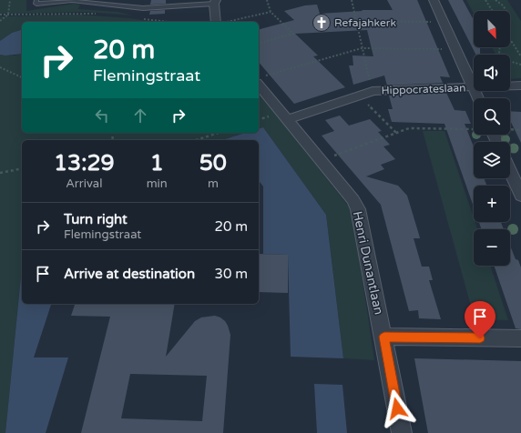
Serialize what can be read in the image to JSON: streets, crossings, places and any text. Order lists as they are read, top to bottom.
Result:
{
  "streets": {
    "street": ["Hippocrateslaan", "Henri Dunantlaan"]
  },
  "crossings": [
    ["Hippocrateslaan", "Henri Dunantlaan"]
  ],
  "places": {
    "church": ["Refajahkerk"]
  },
  "north": "bottom right",
  "page": {
    "map_buttons": ["+", "−"],
    "turn": ["20 m", "Flemingstraat"],
    "eta": [
      "13:29",
      "Arrival",
      "1",
      "min",
      "50",
      "m"
    ],
    "list": [
      {
        "name": "Turn right",
        "note": "Flemingstraat",
        "value": "20 m"
      },
      {
        "name": "Arrive at destination",
        "value": "30 m"
      }
    ]
  }
}
